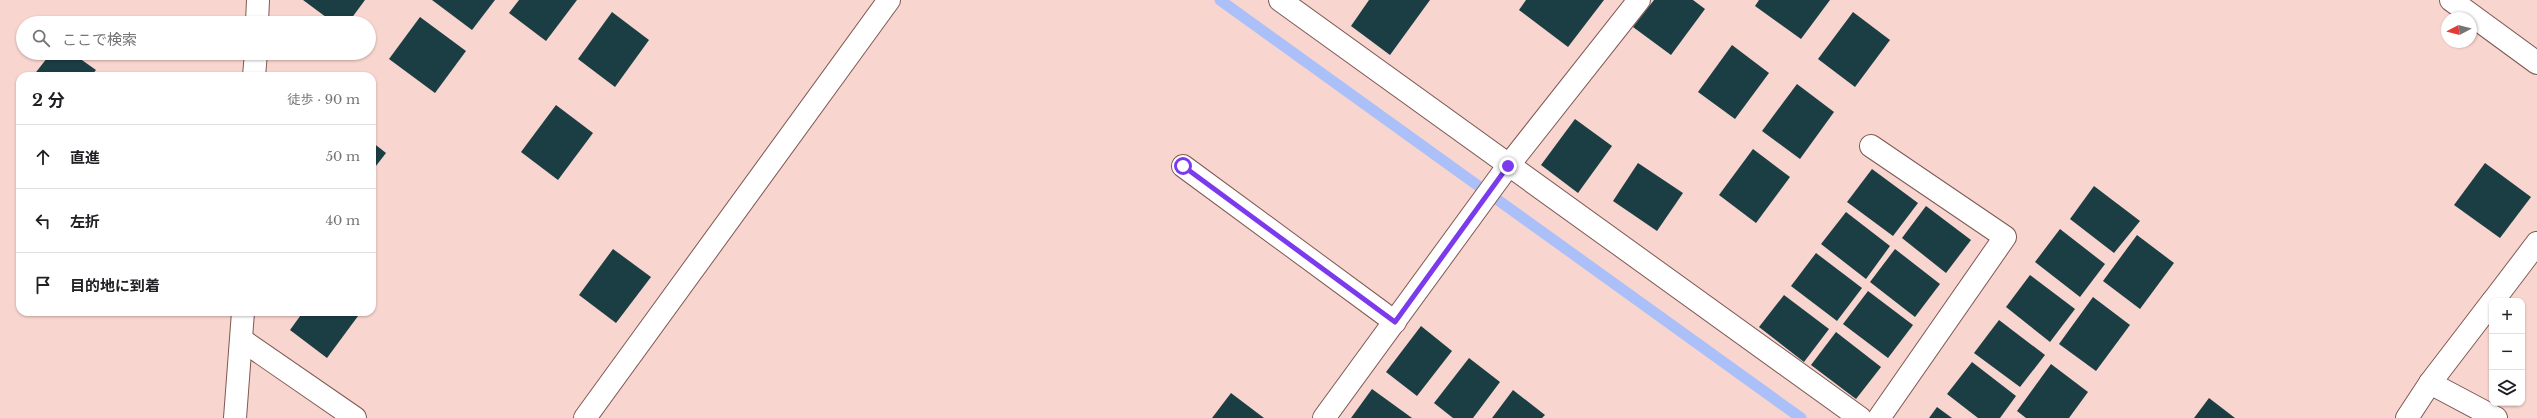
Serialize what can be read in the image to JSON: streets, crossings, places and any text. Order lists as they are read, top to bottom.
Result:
{
  "north": "left",
  "page": {
    "search": "ここで検索",
    "heading": ["2 分", "徒歩 · 90 m"],
    "list": [
      ["直進", "50 m"],
      ["左折", "40 m"],
      "目的地に到着"
    ],
    "map_buttons": ["+", "−"]
  }
}
